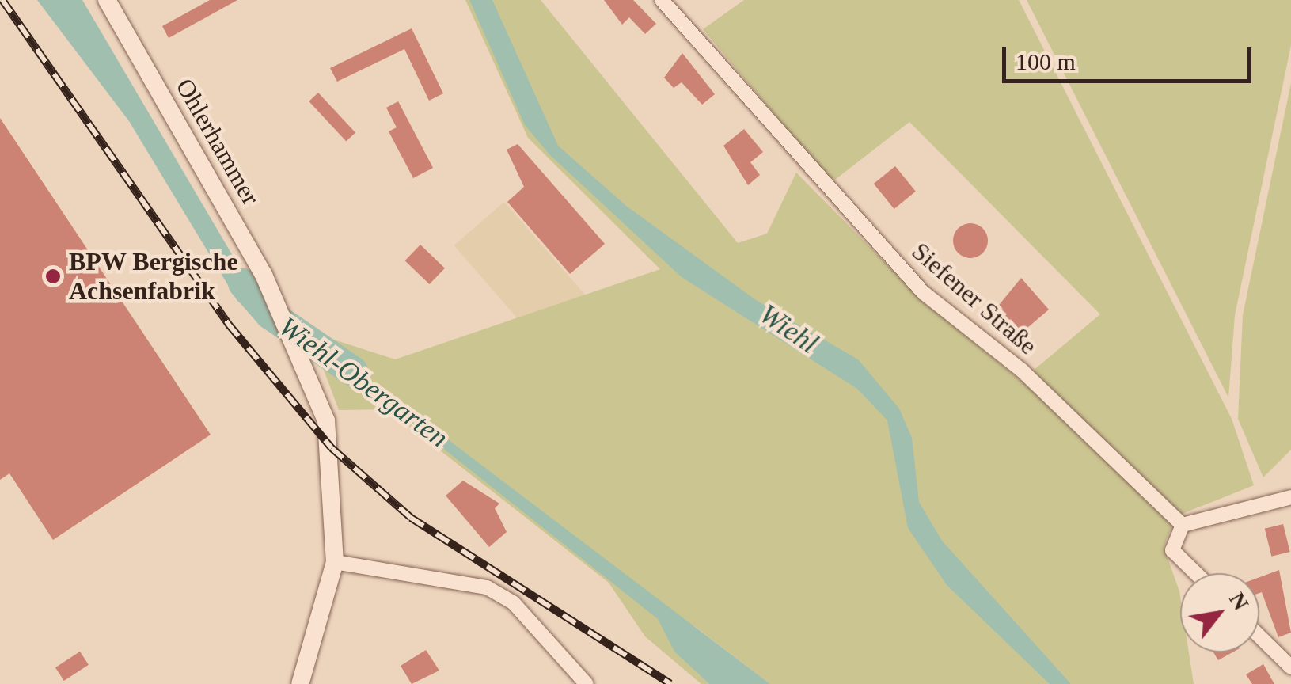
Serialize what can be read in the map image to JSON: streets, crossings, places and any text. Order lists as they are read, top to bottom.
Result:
{
  "streets": {
    "street": ["Ohlerhammer", "Siefener Straße"]
  },
  "water": ["Wiehl", "Wiehl-Obergarten"],
  "places": ["BPW Bergische Achsenfabrik"],
  "scale_bar": "100 m",
  "north": "top right"
}
